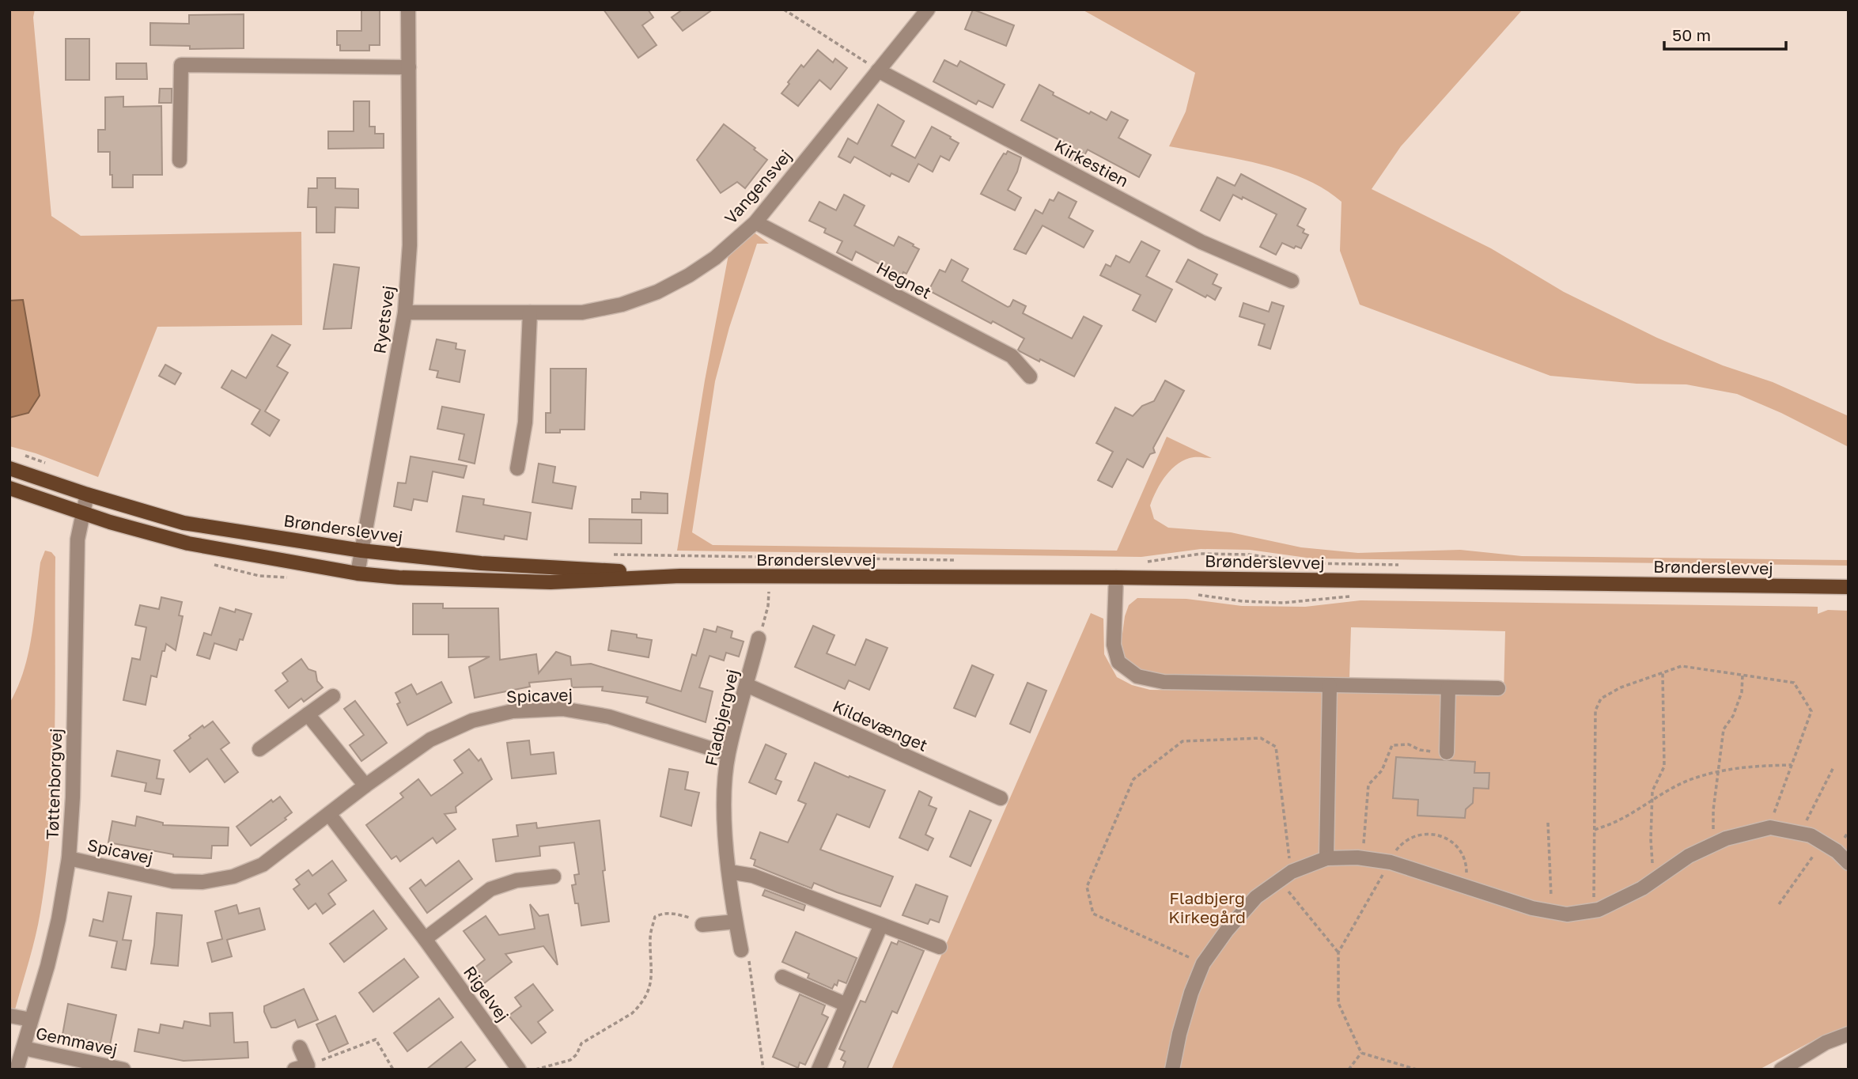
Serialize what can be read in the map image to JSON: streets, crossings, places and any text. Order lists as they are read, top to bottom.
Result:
{
  "streets": {
    "main road": ["Brønderslevvej"],
    "street": [
      "Kirkestien",
      "Vangensvej",
      "Hegnet",
      "Ryetsvej",
      "Spicavej",
      "Fladbjergvej",
      "Kildevænget",
      "Tøttenborgvej",
      "Rigelvej",
      "Gemmavej"
    ]
  },
  "crossings": [
    ["Kirkestien", "Vangensvej"],
    ["Vangensvej", "Hegnet"],
    ["Vangensvej", "Ryetsvej"],
    ["Ryetsvej", "Brønderslevvej"],
    ["Brønderslevvej", "Tøttenborgvej"],
    ["Spicavej", "Fladbjergvej"],
    ["Spicavej", "Tøttenborgvej"],
    ["Spicavej", "Rigelvej"],
    ["Fladbjergvej", "Kildevænget"],
    ["Tøttenborgvej", "Gemmavej"]
  ],
  "parks": ["Fladbjerg Kirkegård"],
  "scale_bar": "50 m"
}
